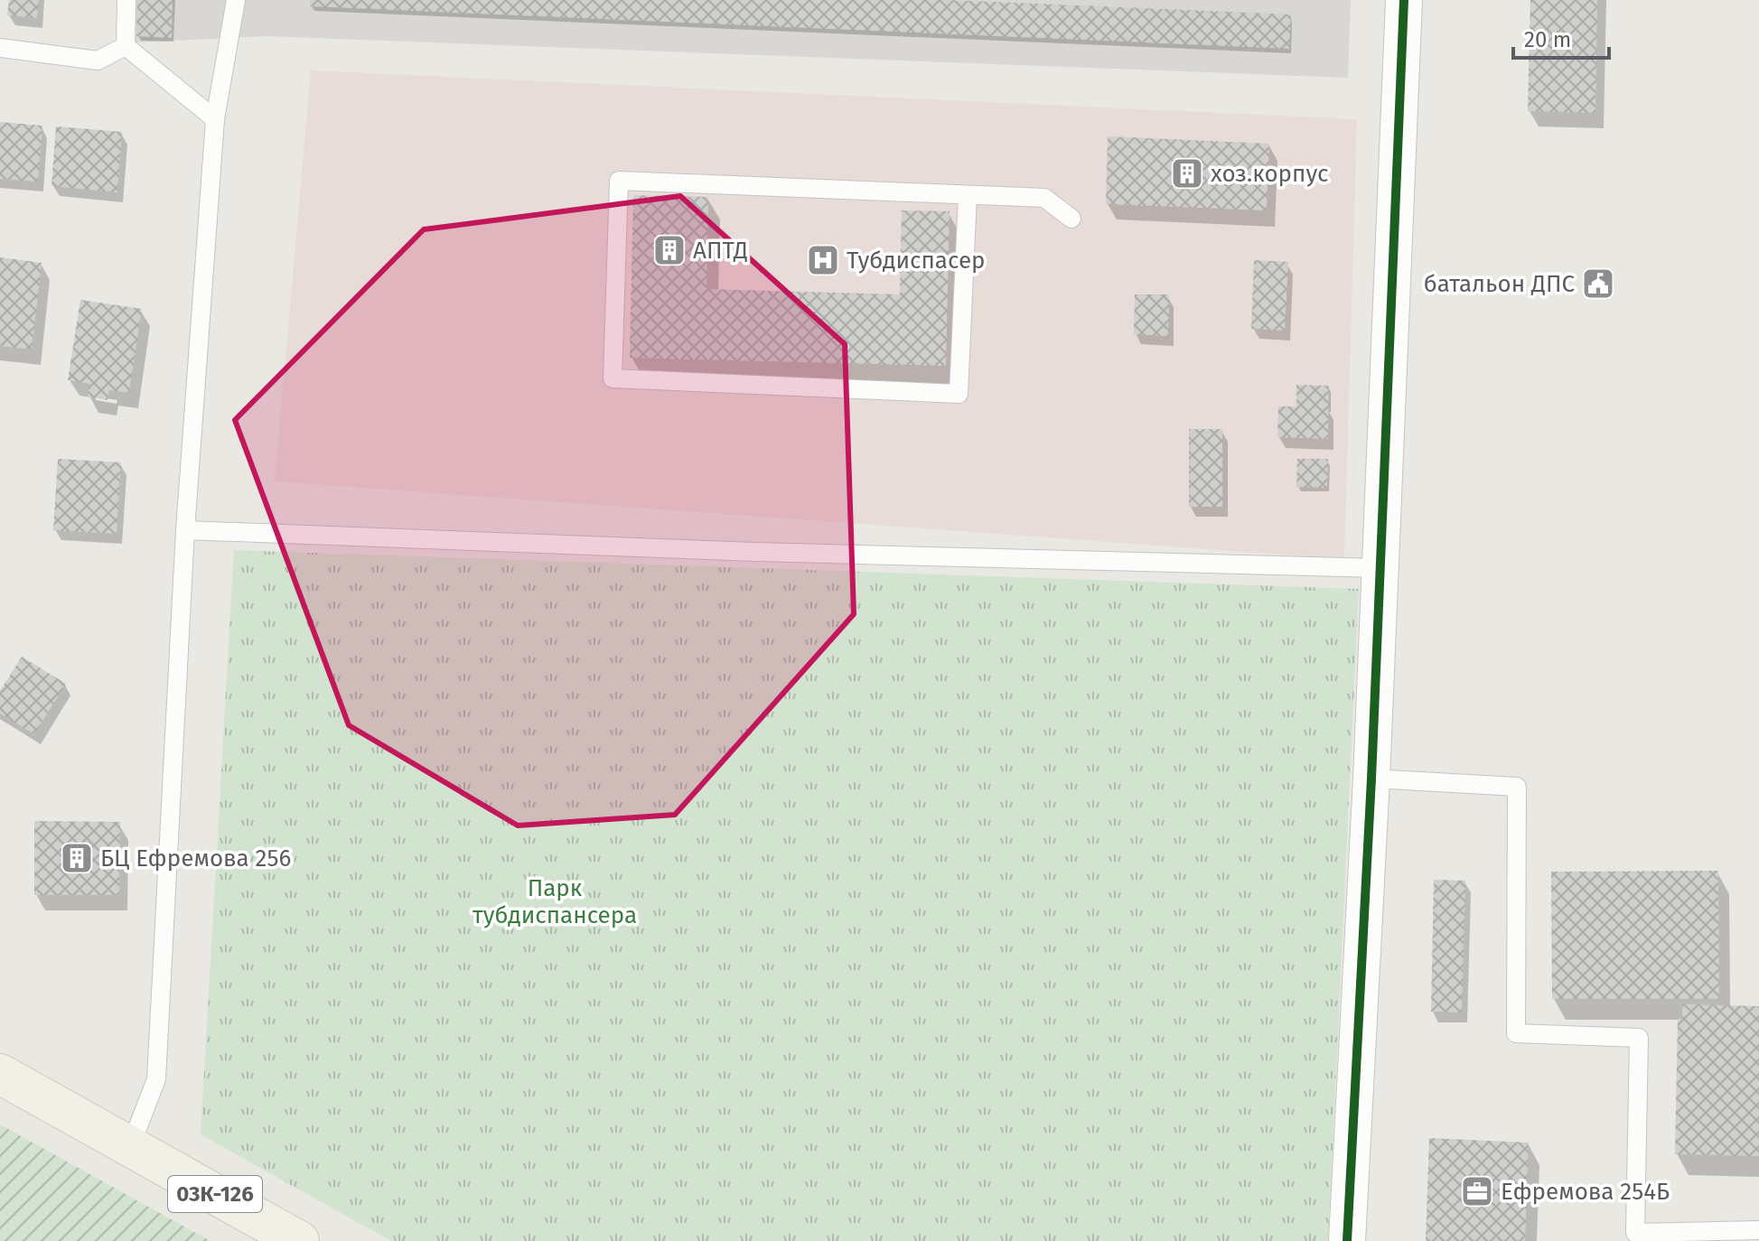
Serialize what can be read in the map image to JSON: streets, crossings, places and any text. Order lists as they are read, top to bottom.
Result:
{
  "streets": {
    "main road": ["03К-126"]
  },
  "parks": ["Парк тубдиспансера"],
  "places": {
    "building": ["хоз.корпус", "АПТД", "БЦ Ефремова 256"],
    "hospital": ["Тубдиспасер"],
    "public building": ["батальон ДПС"],
    "office": ["Ефремова 254Б"]
  },
  "scale_bar": "20 m"
}
